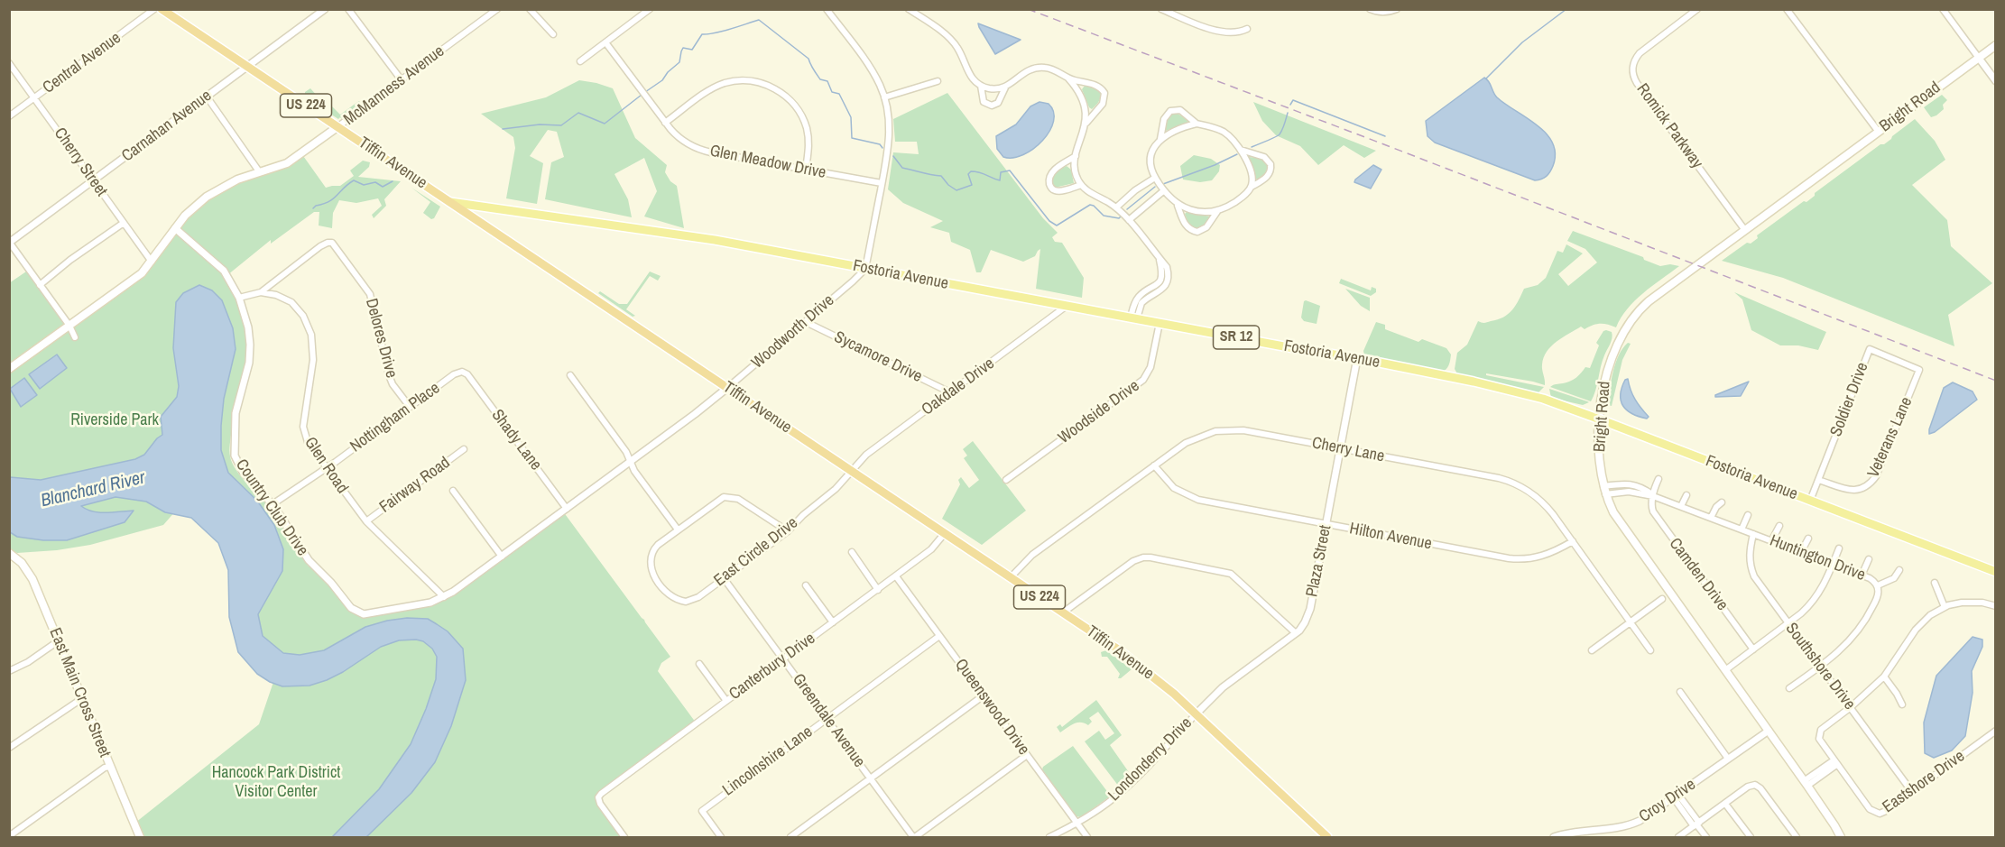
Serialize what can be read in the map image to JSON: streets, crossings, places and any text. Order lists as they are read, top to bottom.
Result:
{
  "streets": {
    "highway": ["US 224", "Tiffin Avenue"],
    "main road": [
      "McManness Avenue",
      "Bright Road",
      "Fostoria Avenue",
      "SR 12",
      "East Main Cross Street"
    ],
    "street": [
      "Central Avenue",
      "Carnahan Avenue",
      "Romick Parkway",
      "Cherry Street",
      "Glen Meadow Drive",
      "Woodworth Drive",
      "Delores Drive",
      "Sycamore Drive",
      "Oakdale Drive",
      "Soldier Drive",
      "Woodside Drive",
      "Nottingham Place",
      "Veterans Lane",
      "Shady Lane",
      "Cherry Lane",
      "Glen Road",
      "Fairway Road",
      "Country Club Drive",
      "Hilton Avenue",
      "East Circle Drive",
      "Huntington Drive",
      "Plaza Street",
      "Camden Drive",
      "Canterbury Drive",
      "Southshore Drive",
      "Queenswood Drive",
      "Greendale Avenue",
      "Londonderry Drive",
      "Lincolnshire Lane",
      "Eastshore Drive",
      "Croy Drive"
    ]
  },
  "crossings": [
    ["Central Avenue", "Cherry Street"],
    ["McManness Avenue", "Cherry Street"],
    ["McManness Avenue", "Tiffin Avenue"],
    ["McManness Avenue", "Country Club Drive"],
    ["Bright Road", "Romick Parkway"],
    ["Bright Road", "Fostoria Avenue"],
    ["Bright Road", "Huntington Drive"],
    ["Bright Road", "Croy Drive"],
    ["Carnahan Avenue", "Cherry Street"],
    ["Carnahan Avenue", "Tiffin Avenue"],
    ["Tiffin Avenue", "Fostoria Avenue"],
    ["Tiffin Avenue", "Woodworth Drive"],
    ["Tiffin Avenue", "Oakdale Drive"],
    ["Tiffin Avenue", "Cherry Lane"],
    ["Tiffin Avenue", "East Circle Drive"],
    ["Tiffin Avenue", "Plaza Street"],
    ["Tiffin Avenue", "Canterbury Drive"],
    ["Tiffin Avenue", "Londonderry Drive"],
    ["Fostoria Avenue", "Woodworth Drive"],
    ["Fostoria Avenue", "Oakdale Drive"],
    ["Fostoria Avenue", "Soldier Drive"],
    ["Fostoria Avenue", "Woodside Drive"],
    ["Fostoria Avenue", "Plaza Street"],
    ["Woodworth Drive", "Sycamore Drive"],
    ["Woodworth Drive", "Shady Lane"],
    ["Woodworth Drive", "Glen Road"],
    ["Woodworth Drive", "Country Club Drive"],
    ["Delores Drive", "Nottingham Place"],
    ["Delores Drive", "Glen Road"],
    ["Sycamore Drive", "Oakdale Drive"],
    ["Oakdale Drive", "East Circle Drive"],
    ["Soldier Drive", "Veterans Lane"],
    ["Nottingham Place", "Shady Lane"],
    ["Nottingham Place", "Glen Road"],
    ["Nottingham Place", "Country Club Drive"],
    ["Cherry Lane", "Hilton Avenue"],
    ["Cherry Lane", "Plaza Street"],
    ["Glen Road", "Fairway Road"],
    ["Hilton Avenue", "Plaza Street"],
    ["East Circle Drive", "Greendale Avenue"],
    ["Huntington Drive", "Camden Drive"],
    ["Huntington Drive", "Southshore Drive"],
    ["Plaza Street", "Londonderry Drive"],
    ["Canterbury Drive", "Queenswood Drive"],
    ["Canterbury Drive", "Greendale Avenue"],
    ["Southshore Drive", "Eastshore Drive"],
    ["Queenswood Drive", "Londonderry Drive"],
    ["Queenswood Drive", "Lincolnshire Lane"],
    ["Greendale Avenue", "Lincolnshire Lane"]
  ],
  "water": ["Blanchard River"],
  "parks": ["Riverside Park", "Hancock Park District Visitor Center"]
}
